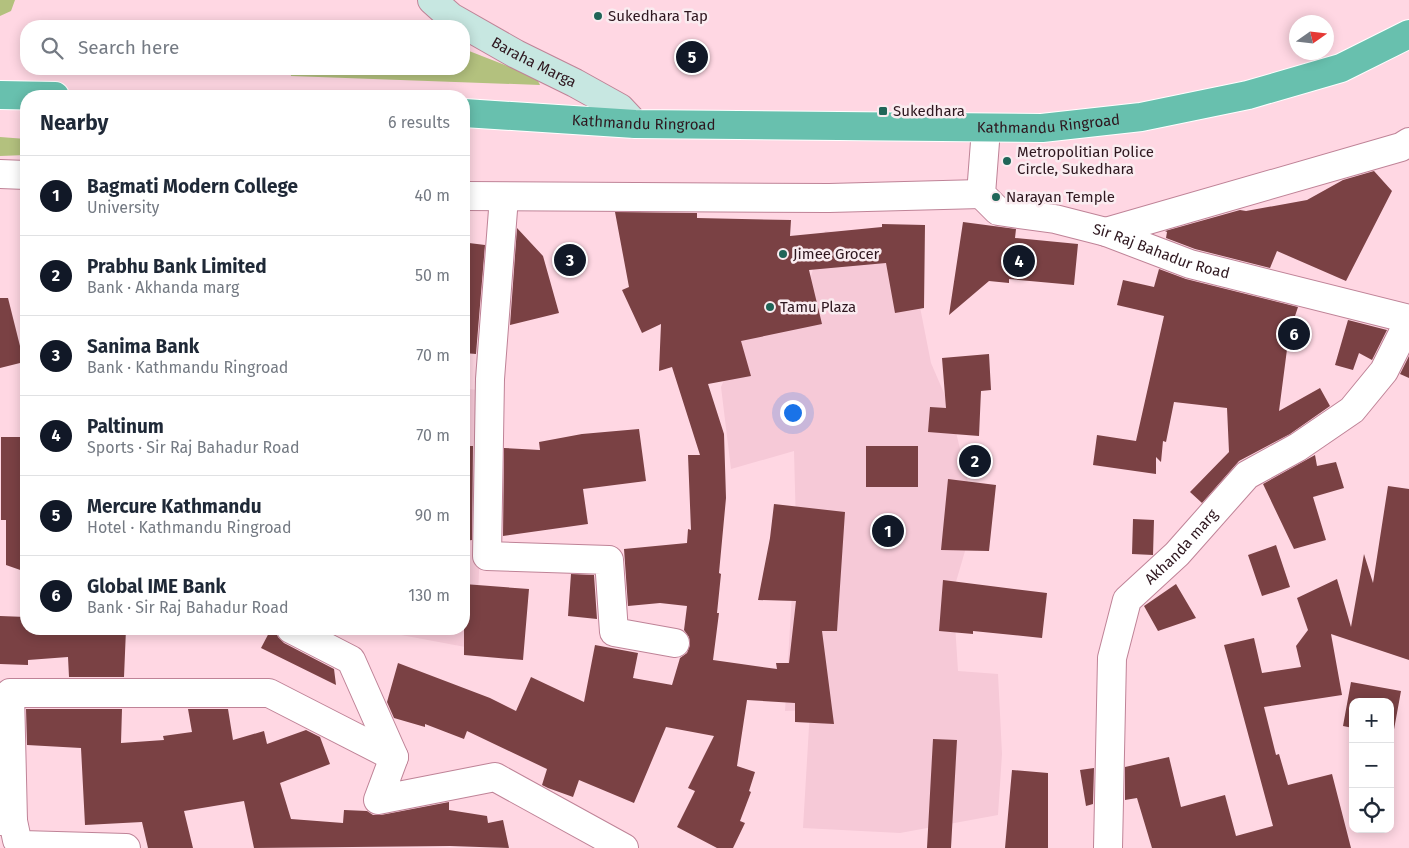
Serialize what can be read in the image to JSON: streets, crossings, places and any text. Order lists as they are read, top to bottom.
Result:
{
  "streets": {
    "highway": ["Kathmandu Ringroad"],
    "main road": ["Baraha Marga"],
    "street": ["Sir Raj Bahadur Road", "Akhanda marg"]
  },
  "crossings": [
    ["Baraha Marga", "Kathmandu Ringroad"],
    ["Sir Raj Bahadur Road", "Akhanda marg"]
  ],
  "places": {
    "other": [
      "Sukedhara Tap",
      "Metropolitian Police Circle, Sukedhara",
      "Narayan Temple",
      "Jimee Grocer",
      "Tamu Plaza"
    ],
    "transit": ["Sukedhara"]
  },
  "north": "right",
  "page": {
    "search": "Search here",
    "pins": [
      "5",
      "3",
      "4",
      "6",
      "2",
      "1"
    ],
    "heading": ["Nearby", "6 results"],
    "list": [
      {
        "mark": "1",
        "name": "Bagmati Modern College",
        "note": "University",
        "value": "40 m"
      },
      {
        "mark": "2",
        "name": "Prabhu Bank Limited",
        "note": "Bank · Akhanda marg",
        "value": "50 m"
      },
      {
        "mark": "3",
        "name": "Sanima Bank",
        "note": "Bank · Kathmandu Ringroad",
        "value": "70 m"
      },
      {
        "mark": "4",
        "name": "Paltinum",
        "note": "Sports · Sir Raj Bahadur Road",
        "value": "70 m"
      },
      {
        "mark": "5",
        "name": "Mercure Kathmandu",
        "note": "Hotel · Kathmandu Ringroad",
        "value": "90 m"
      },
      {
        "mark": "6",
        "name": "Global IME Bank",
        "note": "Bank · Sir Raj Bahadur Road",
        "value": "130 m"
      }
    ],
    "map_buttons": ["+", "−"]
  }
}
